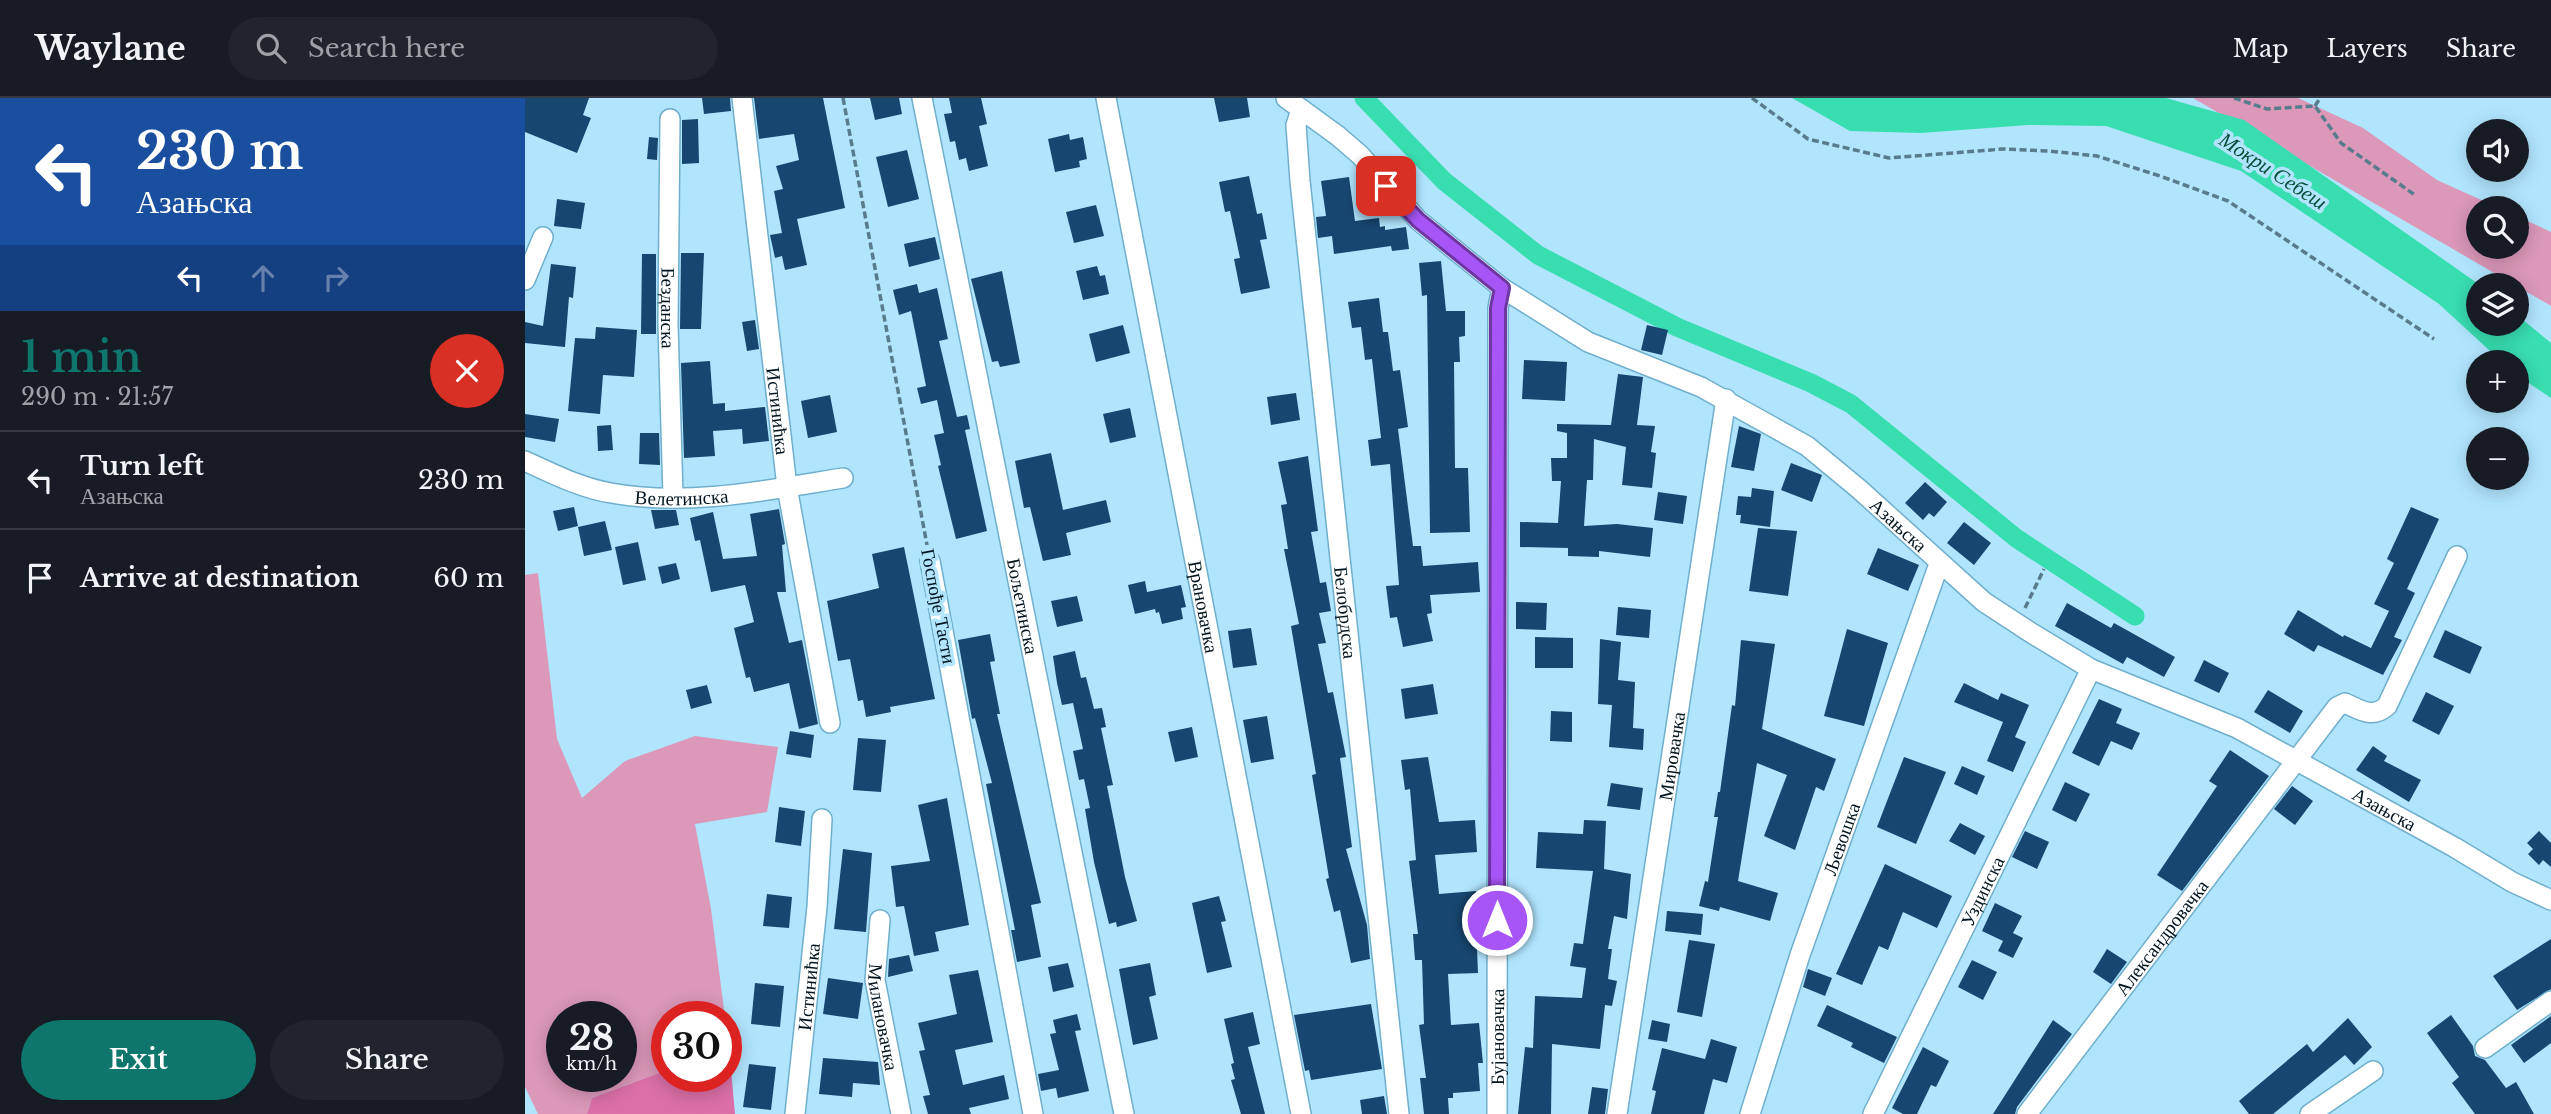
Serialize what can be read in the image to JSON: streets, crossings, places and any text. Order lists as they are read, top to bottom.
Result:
{
  "streets": {
    "street": [
      "Безданска",
      "Истинићка",
      "Велетинска",
      "Азањска",
      "Госпође Тасти",
      "Бољетинска",
      "Врановачка",
      "Белобрдска",
      "Мировачка",
      "Љевошка",
      "Уздинска",
      "Александровачка",
      "Милановачка",
      "Бујановачка"
    ]
  },
  "crossings": [
    ["Безданска", "Велетинска"],
    ["Истинићка", "Велетинска"],
    ["Азањска", "Белобрдска"],
    ["Азањска", "Мировачка"],
    ["Азањска", "Љевошка"],
    ["Азањска", "Уздинска"],
    ["Азањска", "Александровачка"],
    ["Азањска", "Бујановачка"]
  ],
  "water": ["Мокри Себеш"],
  "page": {
    "header": "Waylane",
    "search": "Search here",
    "nav": ["Map", "Layers", "Share"],
    "turn": ["230 m", "Азањска"],
    "map_buttons": ["+", "−"],
    "heading": ["1 min", "290 m · 21:57"],
    "list": [
      {
        "name": "Turn left",
        "note": "Азањска",
        "value": "230 m"
      },
      {
        "name": "Arrive at destination",
        "value": "60 m"
      }
    ],
    "speed": "28 km/h",
    "limit": "30",
    "buttons": ["Exit", "Share"]
  }
}
